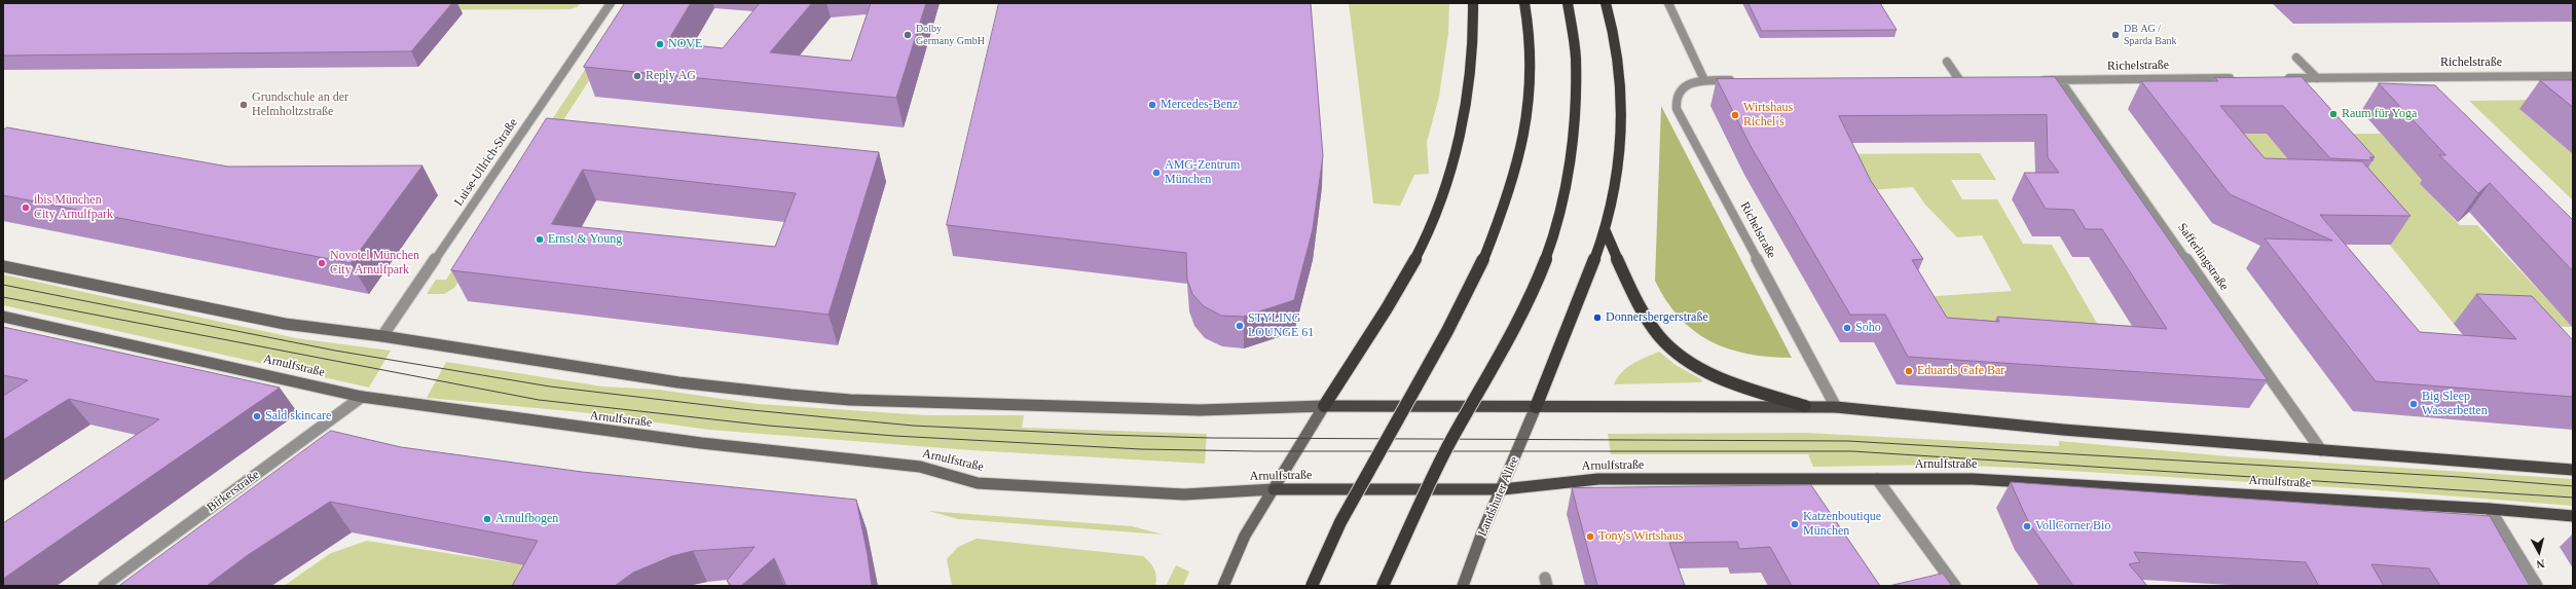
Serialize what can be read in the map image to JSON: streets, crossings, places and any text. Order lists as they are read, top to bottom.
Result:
{
  "streets": {
    "main road": ["Arnulfstraße", "Landshuter Allee"],
    "street": [
      "Richelstraße",
      "Luise-Ullrich-Straße",
      "Safferlingstraße",
      "Birkerstraße"
    ]
  },
  "crossings": [
    ["Richelstraße", "Safferlingstraße"],
    ["Arnulfstraße", "Birkerstraße"],
    ["Arnulfstraße", "Landshuter Allee"]
  ],
  "places": [
    "Dolby Germany GmbH",
    "DB AG / Sparda Bank",
    "NOVE",
    "Reply AG",
    "Grundschule an der Helmholtzstraße",
    "Mercedes-Benz",
    "Raum für Yoga",
    "Wirtshaus Richel´s",
    "AMG-Zentrum München",
    "ibis München City Arnulfpark",
    "Ernst & Young",
    "Novotel München City Arnulfpark",
    "Donnersbergerstraße",
    "STYLING LOUNGE 61",
    "Soho",
    "Eduards Cafe Bar",
    "Big Sleep Wasserbetten",
    "Sald skincare",
    "Arnulfbogen",
    "Katzenboutique München",
    "VollCorner Bio",
    "Tony's Wirtshaus"
  ],
  "north": "bottom"
}
